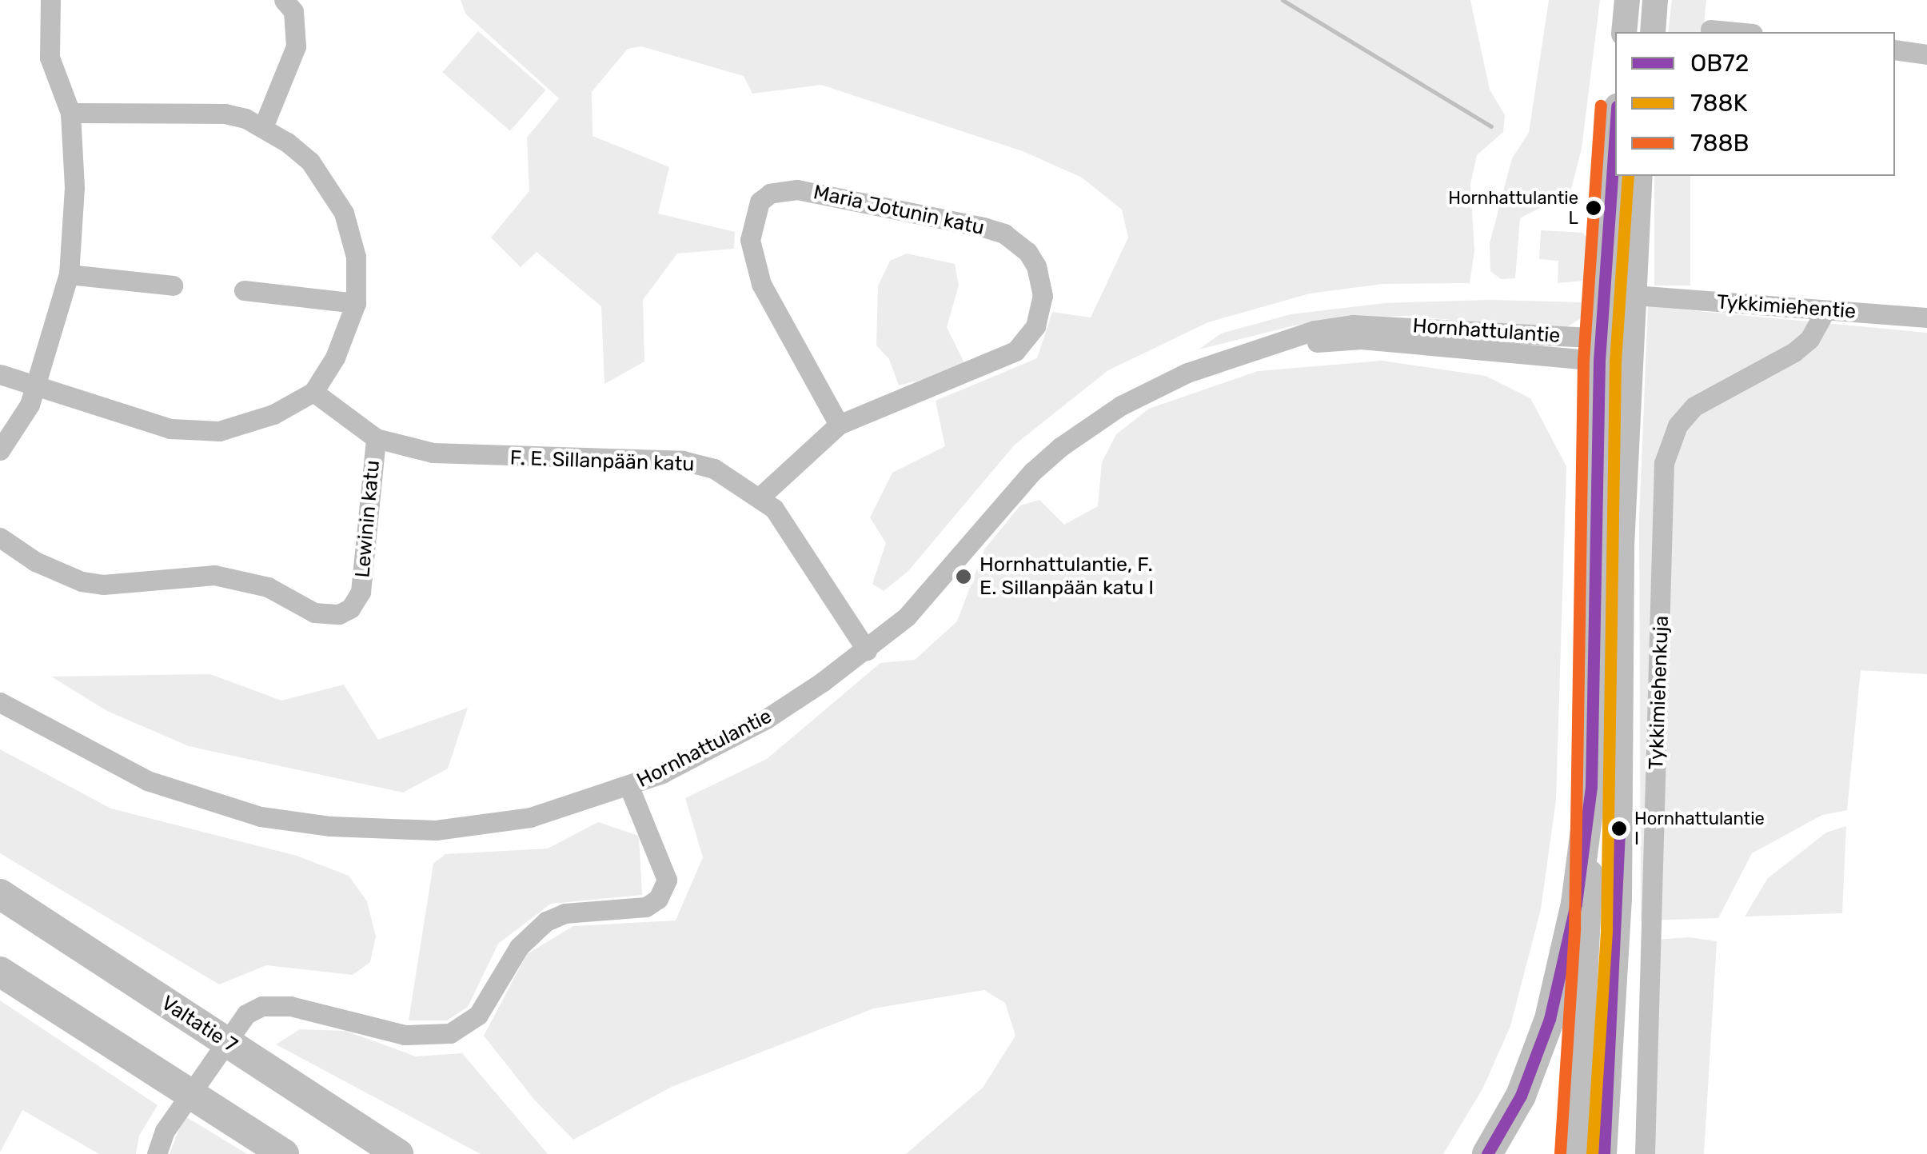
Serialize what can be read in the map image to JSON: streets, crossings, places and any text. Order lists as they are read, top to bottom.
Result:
{
  "streets": {
    "highway": ["Valtatie 7"],
    "street": [
      "Maria Jotunin katu",
      "Tykkimiehentie",
      "Hornhattulantie",
      "F. E. Sillanpään katu",
      "Lewinin katu",
      "Tykkimiehenkuja"
    ]
  },
  "crossings": [
    ["Maria Jotunin katu", "F. E. Sillanpään katu"],
    ["Tykkimiehentie", "Tykkimiehenkuja"],
    ["Hornhattulantie", "F. E. Sillanpään katu"],
    ["F. E. Sillanpään katu", "Lewinin katu"]
  ],
  "places": ["Hornhattulantie L", "Hornhattulantie, F. E. Sillanpään katu I", "Hornhattulantie I"],
  "lines": ["transit line 788B", "transit line OB72", "transit line 788K"],
  "legend": ["OB72", "788K", "788B"]
}
